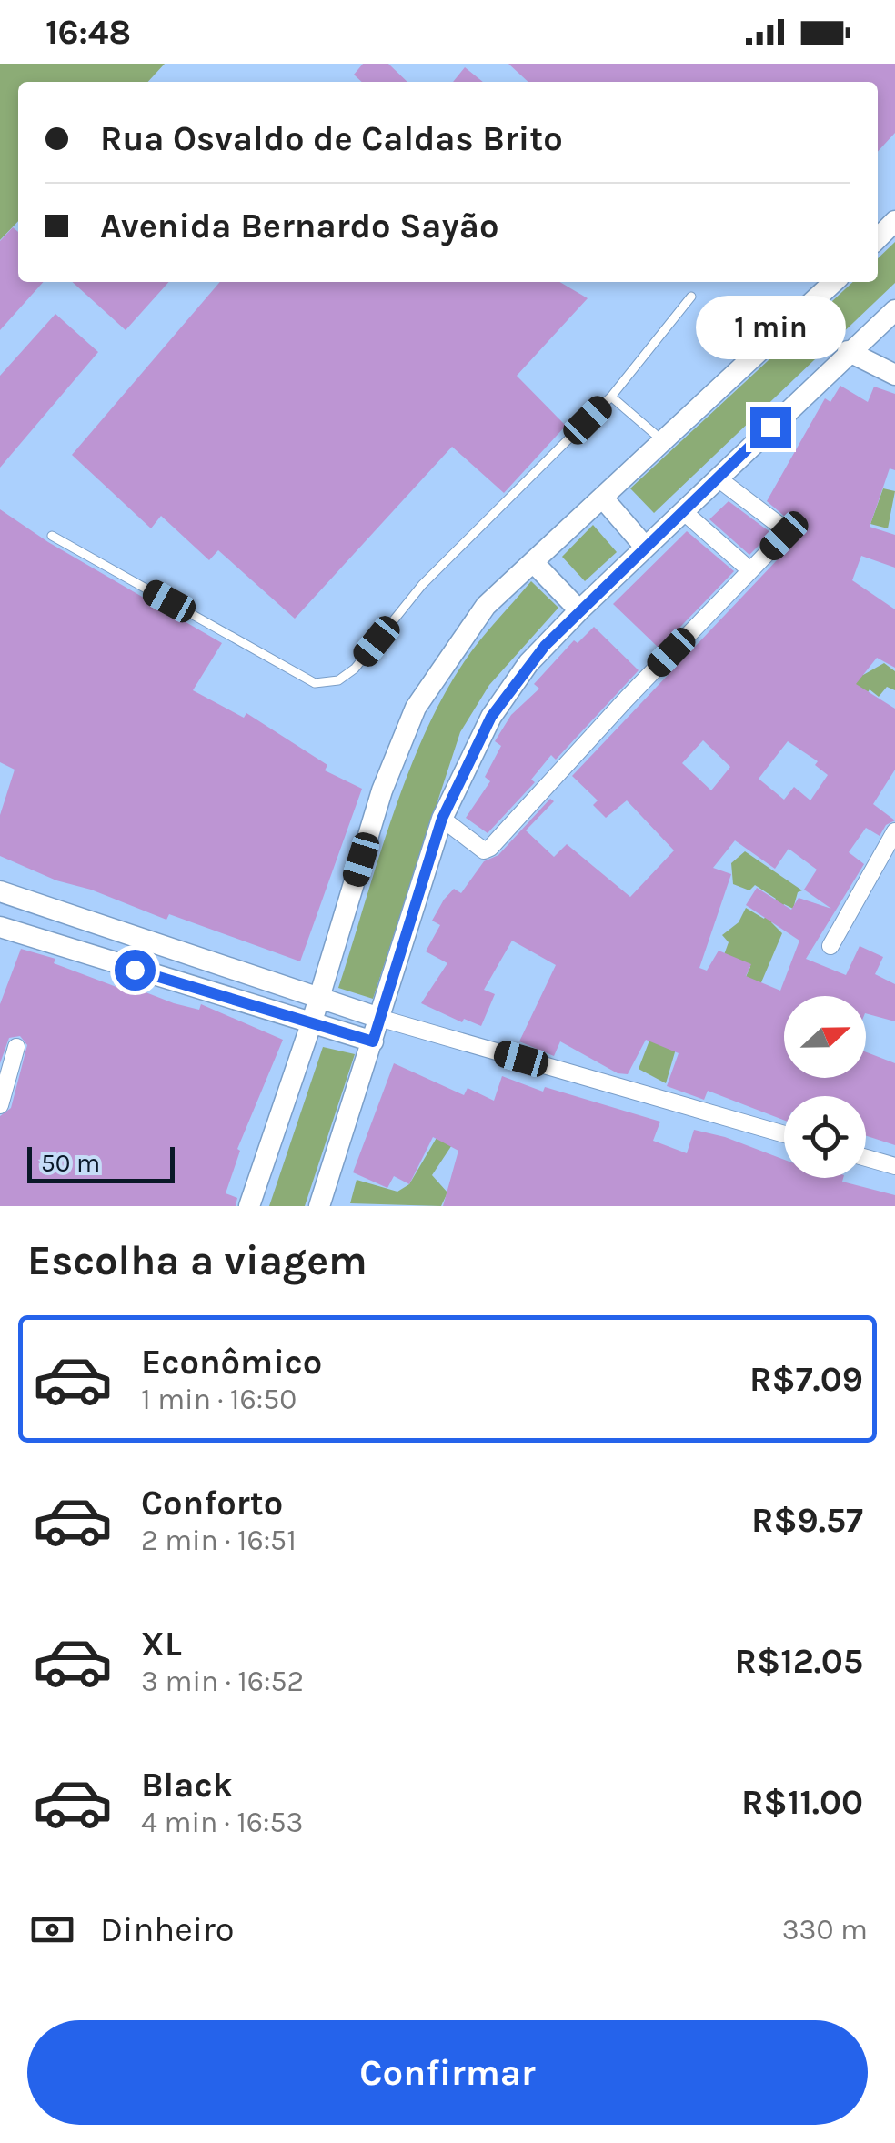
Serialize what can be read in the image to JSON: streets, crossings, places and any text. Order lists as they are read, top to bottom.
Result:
{
  "scale_bar": "50 m",
  "north": "right",
  "page": {
    "status": "16:48",
    "banner": ["Rua Osvaldo de Caldas Brito", "Avenida Bernardo Sayão"],
    "bubble": "1 min",
    "scale": "50 m",
    "heading": "Escolha a viagem",
    "list": [
      {
        "name": "Econômico",
        "note": "1 min · 16:50",
        "value": "R$7.09"
      },
      {
        "name": "Conforto",
        "note": "2 min · 16:51",
        "value": "R$9.57"
      },
      {
        "name": "XL",
        "note": "3 min · 16:52",
        "value": "R$12.05"
      },
      {
        "name": "Black",
        "note": "4 min · 16:53",
        "value": "R$11.00"
      }
    ],
    "pay": ["Dinheiro", "330 m"],
    "buttons": "Confirmar"
  }
}
